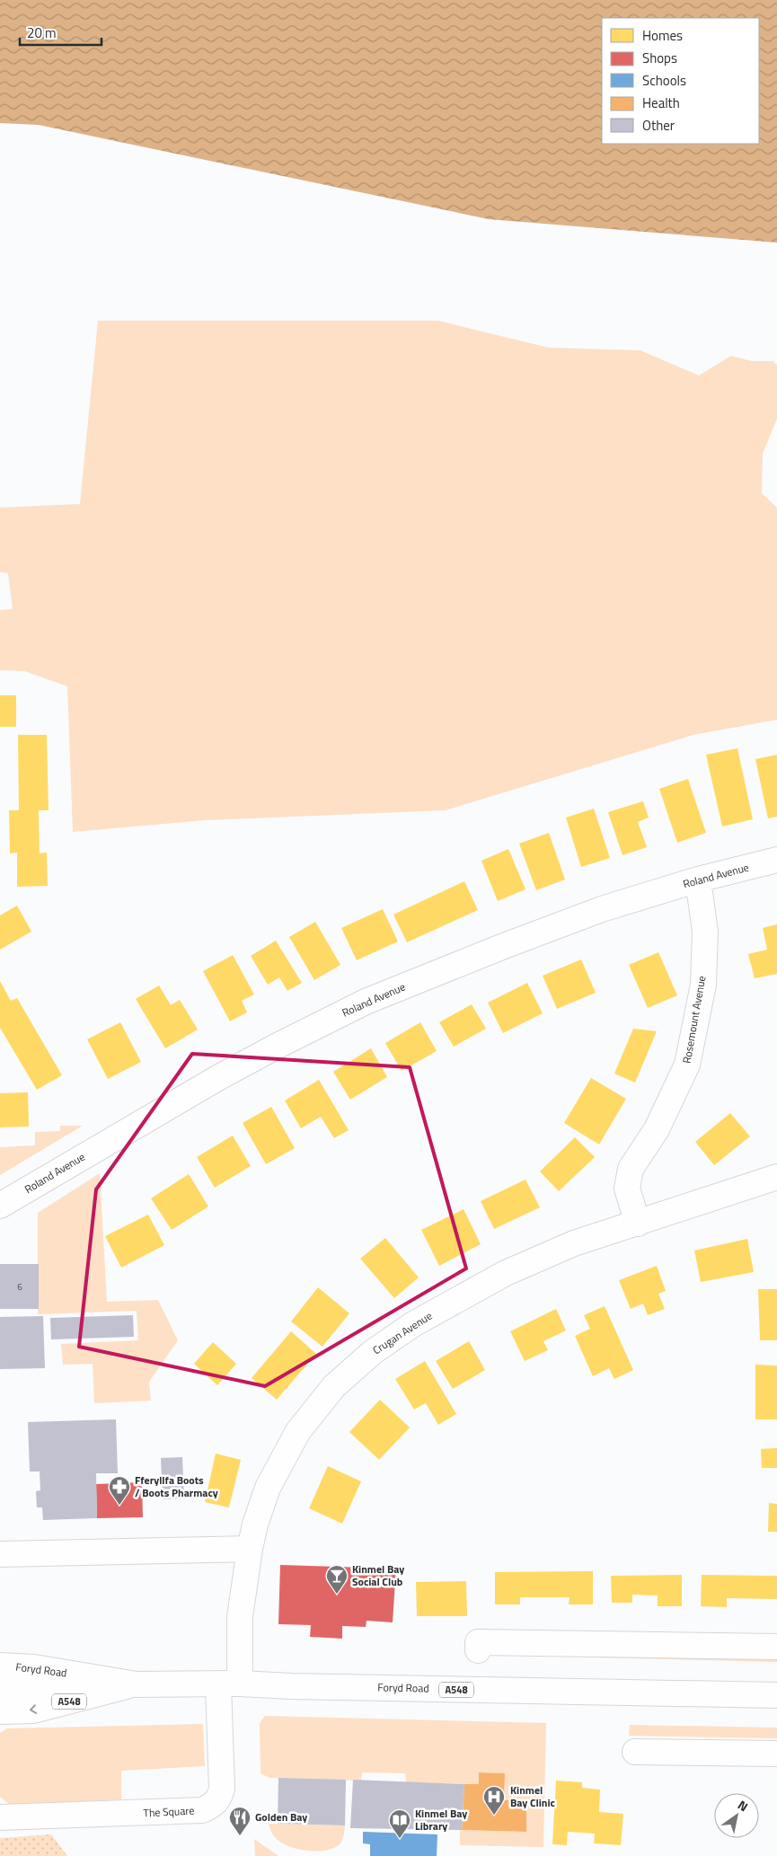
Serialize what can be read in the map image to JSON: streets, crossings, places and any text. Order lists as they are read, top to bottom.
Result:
{
  "streets": {
    "street": [
      "Roland Avenue",
      "Rosemount Avenue",
      "Crugan Avenue",
      "Foryd Road",
      "A548",
      "The Square"
    ]
  },
  "crossings": [
    ["Roland Avenue", "Rosemount Avenue"],
    ["Rosemount Avenue", "Crugan Avenue"],
    ["Crugan Avenue", "Foryd Road"],
    ["Crugan Avenue", "The Square"],
    ["Foryd Road", "The Square"]
  ],
  "places": {
    "pharmacy": ["Fferyllfa Boots / Boots Pharmacy"],
    "bar": ["Kinmel Bay Social Club"],
    "hospital": ["Kinmel Bay Clinic"],
    "restaurant": ["Golden Bay"],
    "library": ["Kinmel Bay Library"]
  },
  "house_numbers": ["6"],
  "legend": [
    "Homes",
    "Shops",
    "Schools",
    "Health",
    "Other"
  ],
  "scale_bar": "20 m",
  "north": "top right"
}
